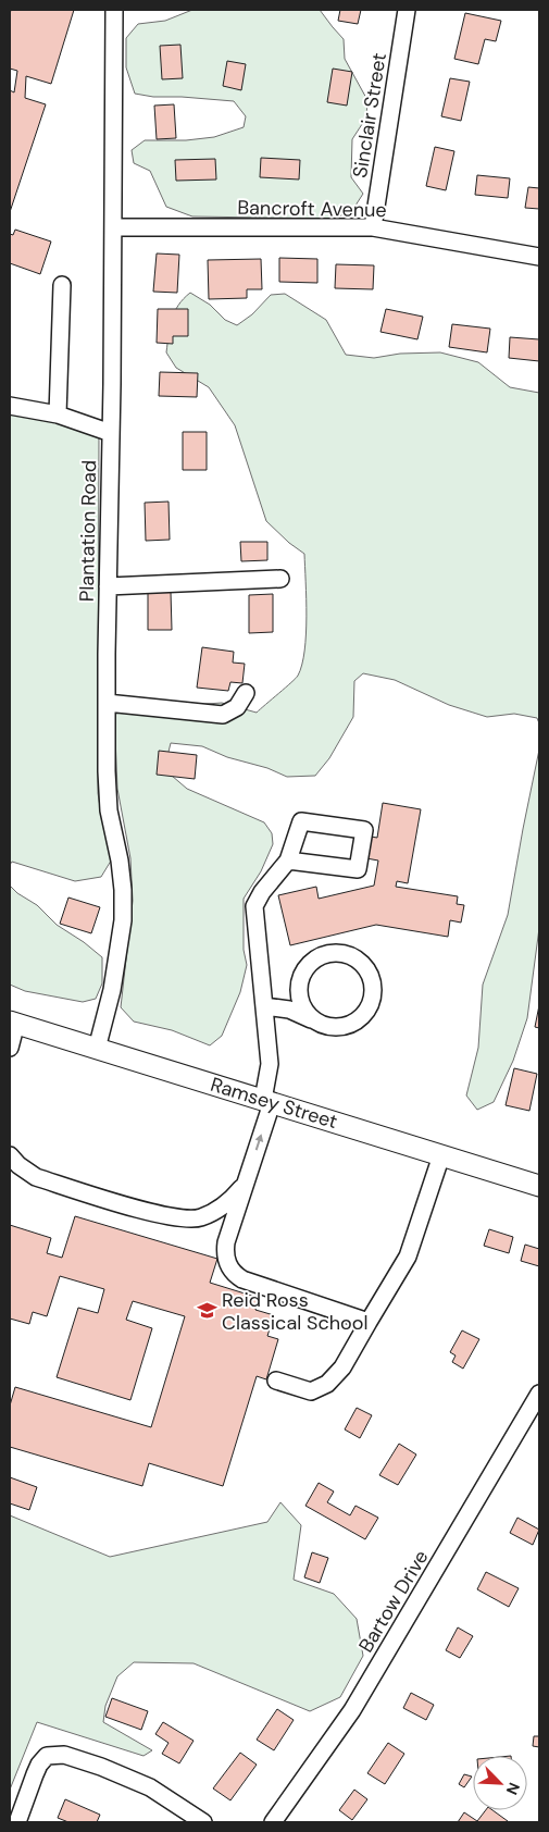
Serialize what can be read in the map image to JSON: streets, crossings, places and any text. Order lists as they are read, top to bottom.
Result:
{
  "streets": {
    "main road": ["Ramsey Street"],
    "street": [
      "Sinclair Street",
      "Bancroft Avenue",
      "Plantation Road",
      "Bartow Drive"
    ]
  },
  "crossings": [
    ["Sinclair Street", "Bancroft Avenue"],
    ["Bancroft Avenue", "Plantation Road"],
    ["Plantation Road", "Ramsey Street"]
  ],
  "places": {
    "school or university": ["Reid Ross Classical School"]
  },
  "north": "bottom right"
}
